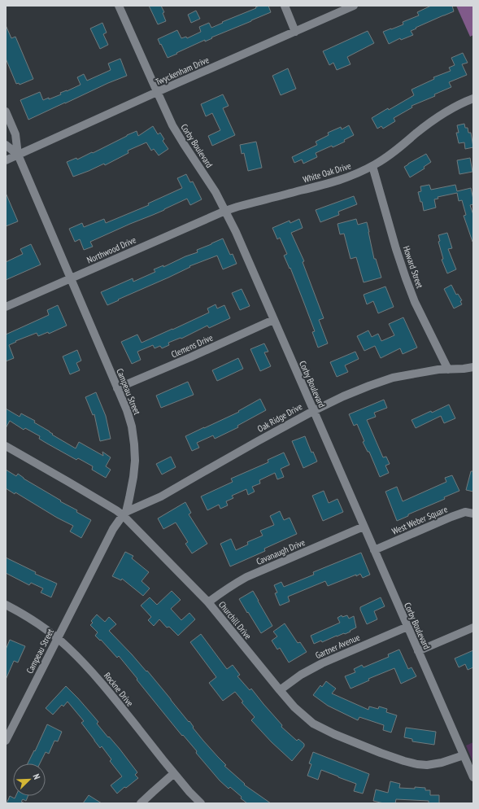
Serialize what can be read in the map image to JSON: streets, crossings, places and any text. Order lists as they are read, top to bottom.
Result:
{
  "streets": {
    "street": [
      "Twyckenham Drive",
      "Corby Boulevard",
      "White Oak Drive",
      "Northwood Drive",
      "Howard Street",
      "Clemens Drive",
      "Campeau Street",
      "Oak Ridge Drive",
      "West Weber Square",
      "Cavanaugh Drive",
      "Churchill Drive",
      "Gartner Avenue",
      "Rockne Drive"
    ]
  },
  "crossings": [
    ["Twyckenham Drive", "Corby Boulevard"],
    ["Twyckenham Drive", "Campeau Street"],
    ["Corby Boulevard", "White Oak Drive"],
    ["Corby Boulevard", "Northwood Drive"],
    ["Corby Boulevard", "Clemens Drive"],
    ["Corby Boulevard", "Oak Ridge Drive"],
    ["Corby Boulevard", "West Weber Square"],
    ["Corby Boulevard", "Cavanaugh Drive"],
    ["Corby Boulevard", "Churchill Drive"],
    ["Corby Boulevard", "Gartner Avenue"],
    ["White Oak Drive", "Northwood Drive"],
    ["White Oak Drive", "Howard Street"],
    ["Northwood Drive", "Campeau Street"],
    ["Howard Street", "Oak Ridge Drive"],
    ["Clemens Drive", "Campeau Street"],
    ["Campeau Street", "Oak Ridge Drive"],
    ["Campeau Street", "Churchill Drive"],
    ["Campeau Street", "Rockne Drive"],
    ["Oak Ridge Drive", "Churchill Drive"],
    ["Cavanaugh Drive", "Churchill Drive"],
    ["Churchill Drive", "Gartner Avenue"]
  ],
  "north": "top right"
}
